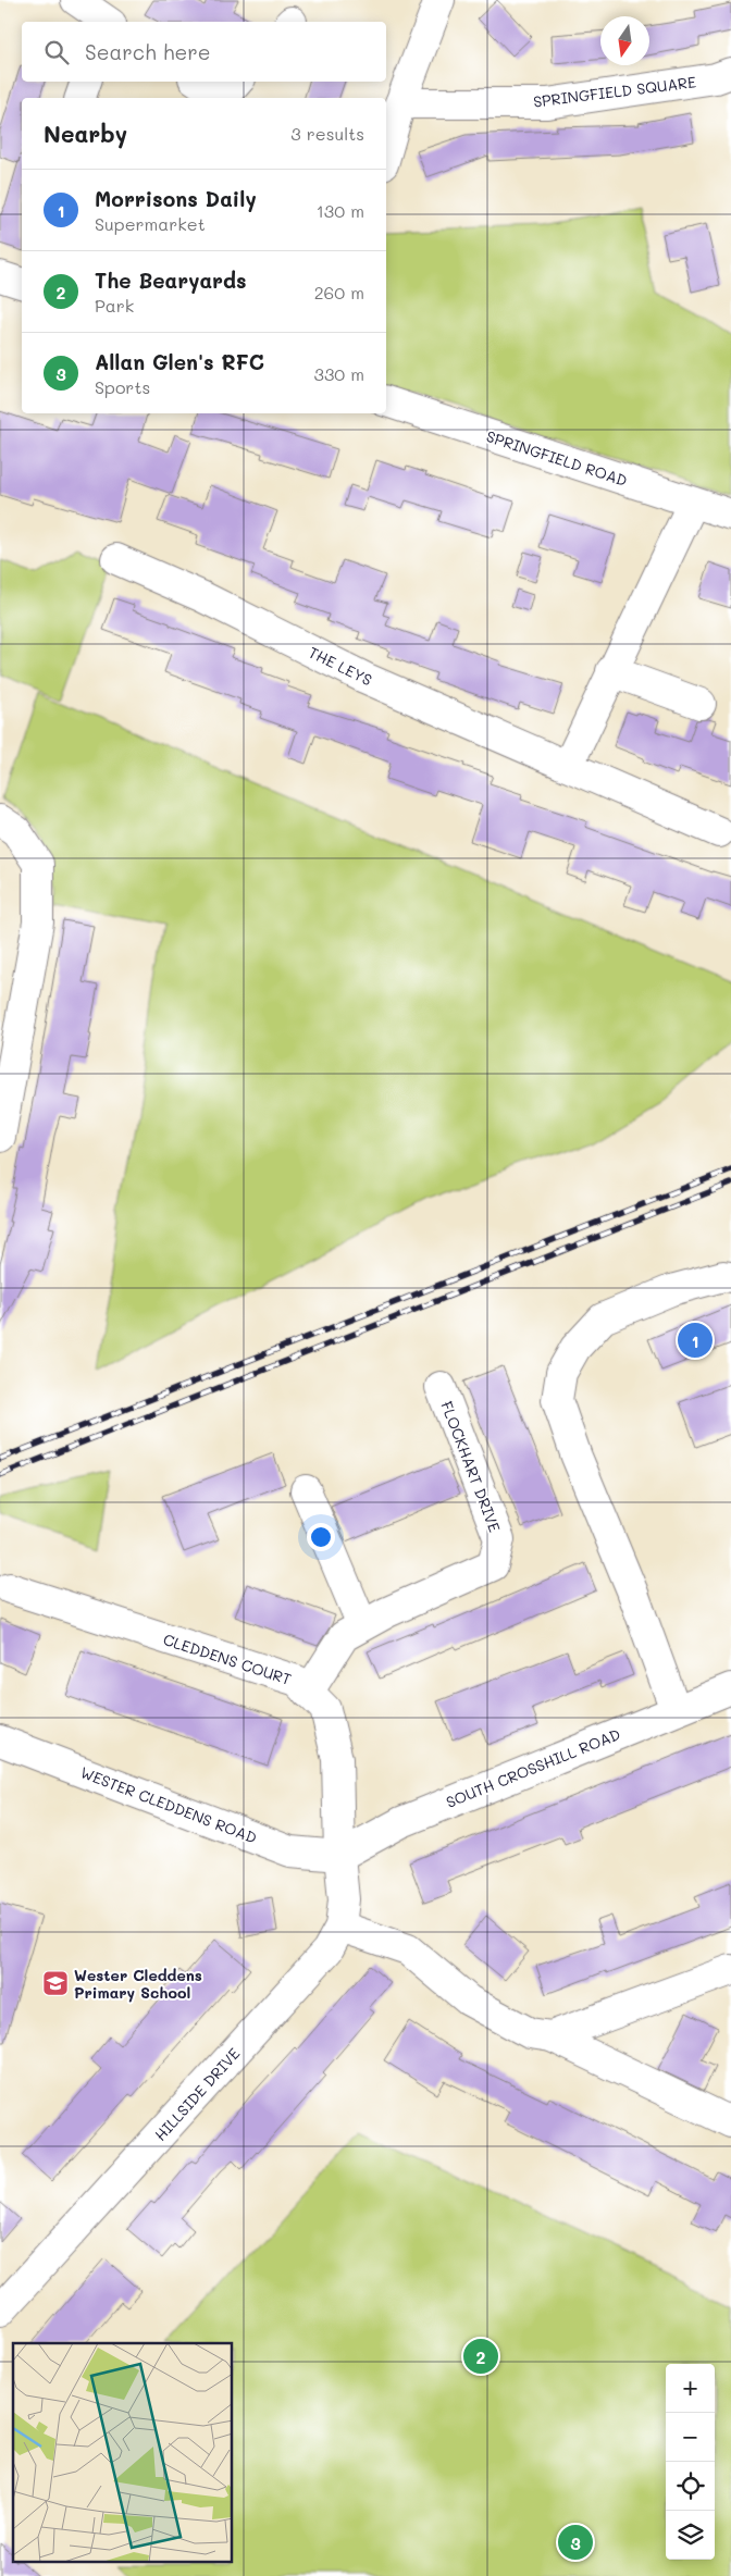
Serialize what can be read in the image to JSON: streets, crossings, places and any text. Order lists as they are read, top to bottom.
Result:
{
  "streets": {
    "street": [
      "SPRINGFIELD SQUARE",
      "SPRINGFIELD ROAD",
      "THE LEYS",
      "FLOCKHART DRIVE",
      "CLEDDENS COURT",
      "SOUTH CROSSHILL ROAD",
      "WESTER CLEDDENS ROAD",
      "HILLSIDE DRIVE"
    ]
  },
  "crossings": [
    ["FLOCKHART DRIVE", "CLEDDENS COURT"],
    ["CLEDDENS COURT", "SOUTH CROSSHILL ROAD"],
    ["CLEDDENS COURT", "WESTER CLEDDENS ROAD"],
    ["CLEDDENS COURT", "HILLSIDE DRIVE"],
    ["SOUTH CROSSHILL ROAD", "WESTER CLEDDENS ROAD"],
    ["SOUTH CROSSHILL ROAD", "HILLSIDE DRIVE"],
    ["WESTER CLEDDENS ROAD", "HILLSIDE DRIVE"]
  ],
  "places": {
    "school or university": ["Wester Cleddens Primary School"]
  },
  "north": "bottom",
  "page": {
    "search": "Search here",
    "heading": ["Nearby", "3 results"],
    "list": [
      {
        "mark": "1",
        "name": "Morrisons Daily",
        "note": "Supermarket",
        "value": "130 m"
      },
      {
        "mark": "2",
        "name": "The Bearyards",
        "note": "Park",
        "value": "260 m"
      },
      {
        "mark": "3",
        "name": "Allan Glen's RFC",
        "note": "Sports",
        "value": "330 m"
      }
    ],
    "pins": ["1", "2", "3"],
    "map_buttons": ["+", "−"]
  }
}
